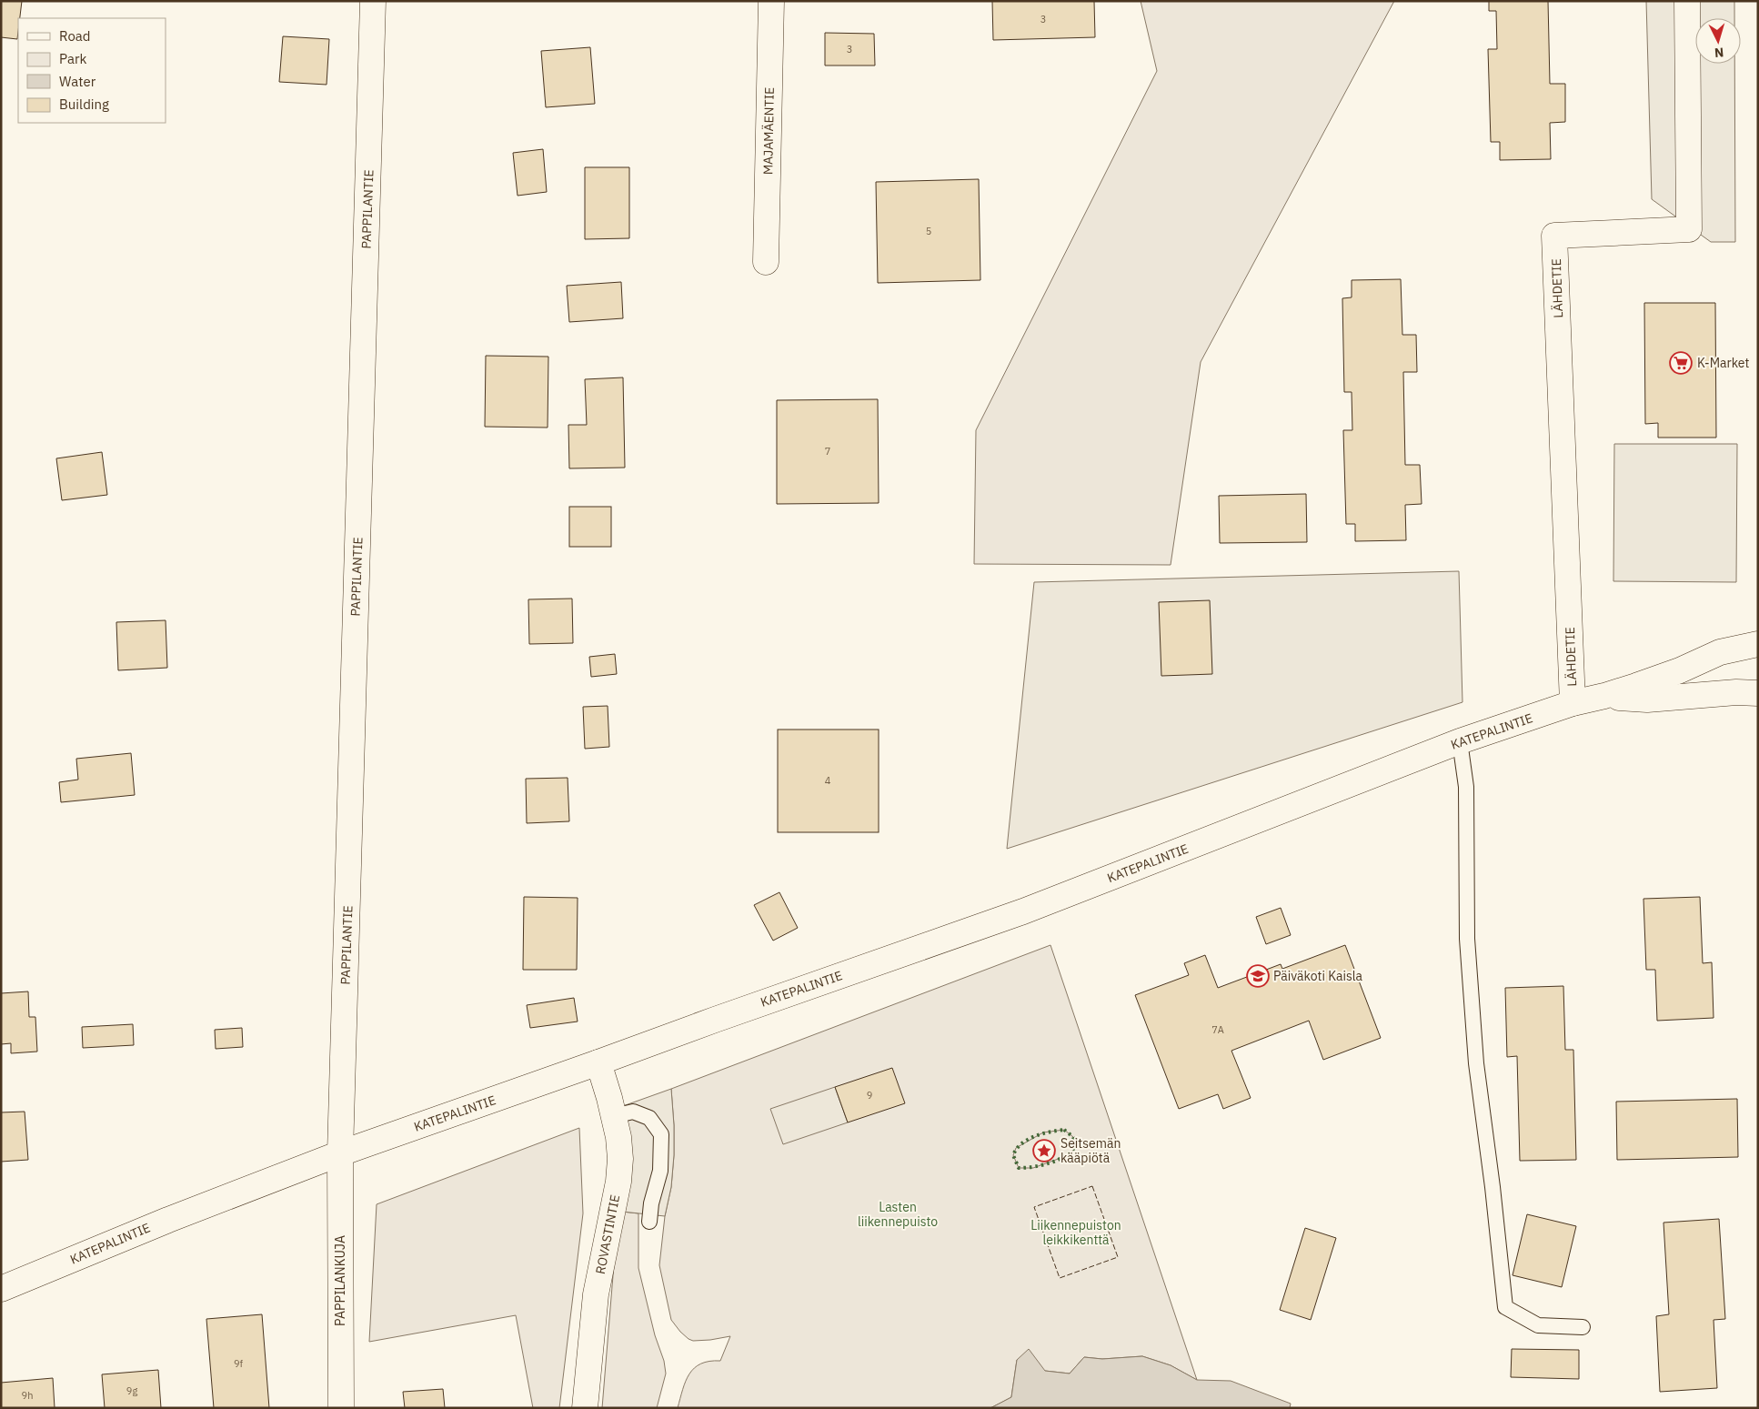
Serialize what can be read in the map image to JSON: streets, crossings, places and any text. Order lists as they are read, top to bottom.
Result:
{
  "streets": {
    "street": [
      "MAJAMÄENTIE",
      "PAPPILANTIE",
      "LÄHDETIE",
      "KATEPALINTIE",
      "ROVASTINTIE",
      "PAPPILANKUJA"
    ]
  },
  "crossings": [
    ["PAPPILANTIE", "KATEPALINTIE"],
    ["PAPPILANTIE", "PAPPILANKUJA"],
    ["LÄHDETIE", "KATEPALINTIE"],
    ["KATEPALINTIE", "ROVASTINTIE"],
    ["KATEPALINTIE", "PAPPILANKUJA"]
  ],
  "parks": ["Lasten liikennepuisto", "Liikennepuiston leikkikenttä"],
  "places": {
    "supermarket": ["K-Market"],
    "school or university": ["Päiväkoti Kaisla"],
    "place": ["Seitsemän kääpiötä"]
  },
  "house_numbers": [
    "3",
    "3",
    "5",
    "7",
    "4",
    "7A",
    "9",
    "9f",
    "9g",
    "9h"
  ],
  "legend": [
    "Road",
    "Park",
    "Water",
    "Building"
  ],
  "north": "bottom"
}
